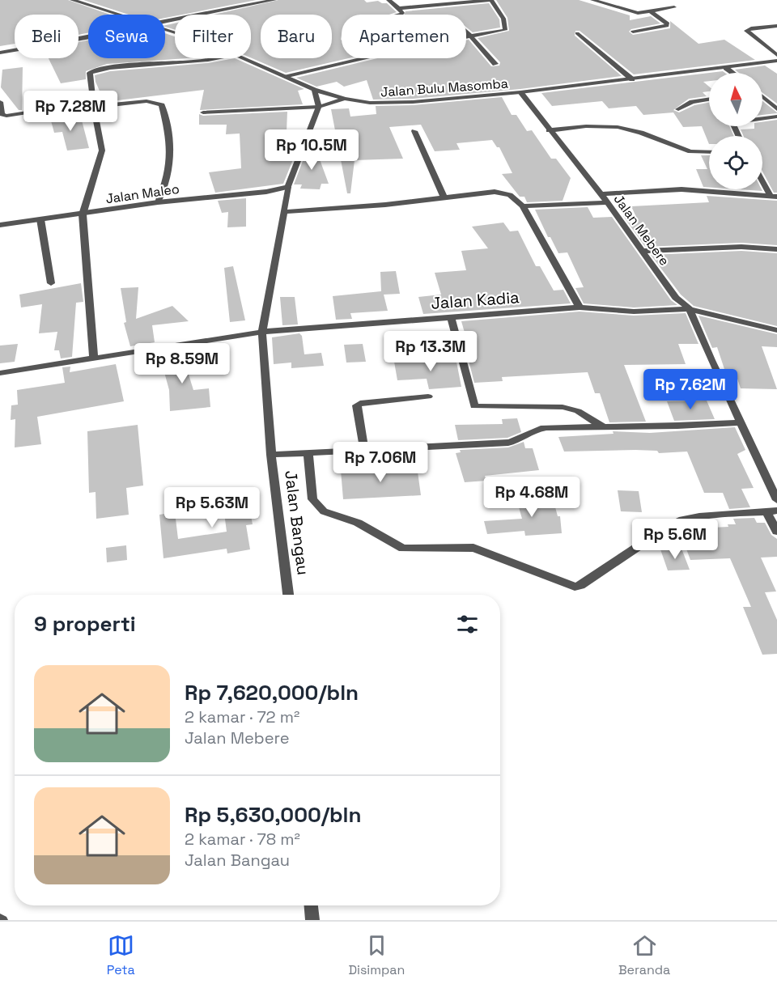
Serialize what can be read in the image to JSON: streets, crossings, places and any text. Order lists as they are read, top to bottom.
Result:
{
  "streets": {
    "street": [
      "Jalan Bulu Masomba",
      "Jalan Maleo",
      "Jalan Mebere",
      "Jalan Kadia",
      "Jalan Bangau"
    ]
  },
  "crossings": [
    ["Jalan Bulu Masomba", "Jalan Mebere"],
    ["Jalan Maleo", "Jalan Bangau"],
    ["Jalan Mebere", "Jalan Kadia"],
    ["Jalan Kadia", "Jalan Bangau"]
  ],
  "north": "top",
  "page": {
    "chip": [
      "Beli",
      "Sewa",
      "Filter",
      "Baru",
      "Apartemen"
    ],
    "price": [
      "Rp 7.28M",
      "Rp 10.5M",
      "Rp 13.3M",
      "Rp 8.59M",
      "Rp 7.62M",
      "Rp 7.06M",
      "Rp 4.68M",
      "Rp 5.63M",
      "Rp 5.6M"
    ],
    "heading": "9 properti",
    "list": [
      {
        "name": "Rp 7,620,000/bln",
        "note": "2 kamar · 72 m² · Jalan Mebere"
      },
      {
        "name": "Rp 5,630,000/bln",
        "note": "2 kamar · 78 m² · Jalan Bangau"
      }
    ],
    "tabs": ["Peta", "Disimpan", "Beranda"]
  }
}
